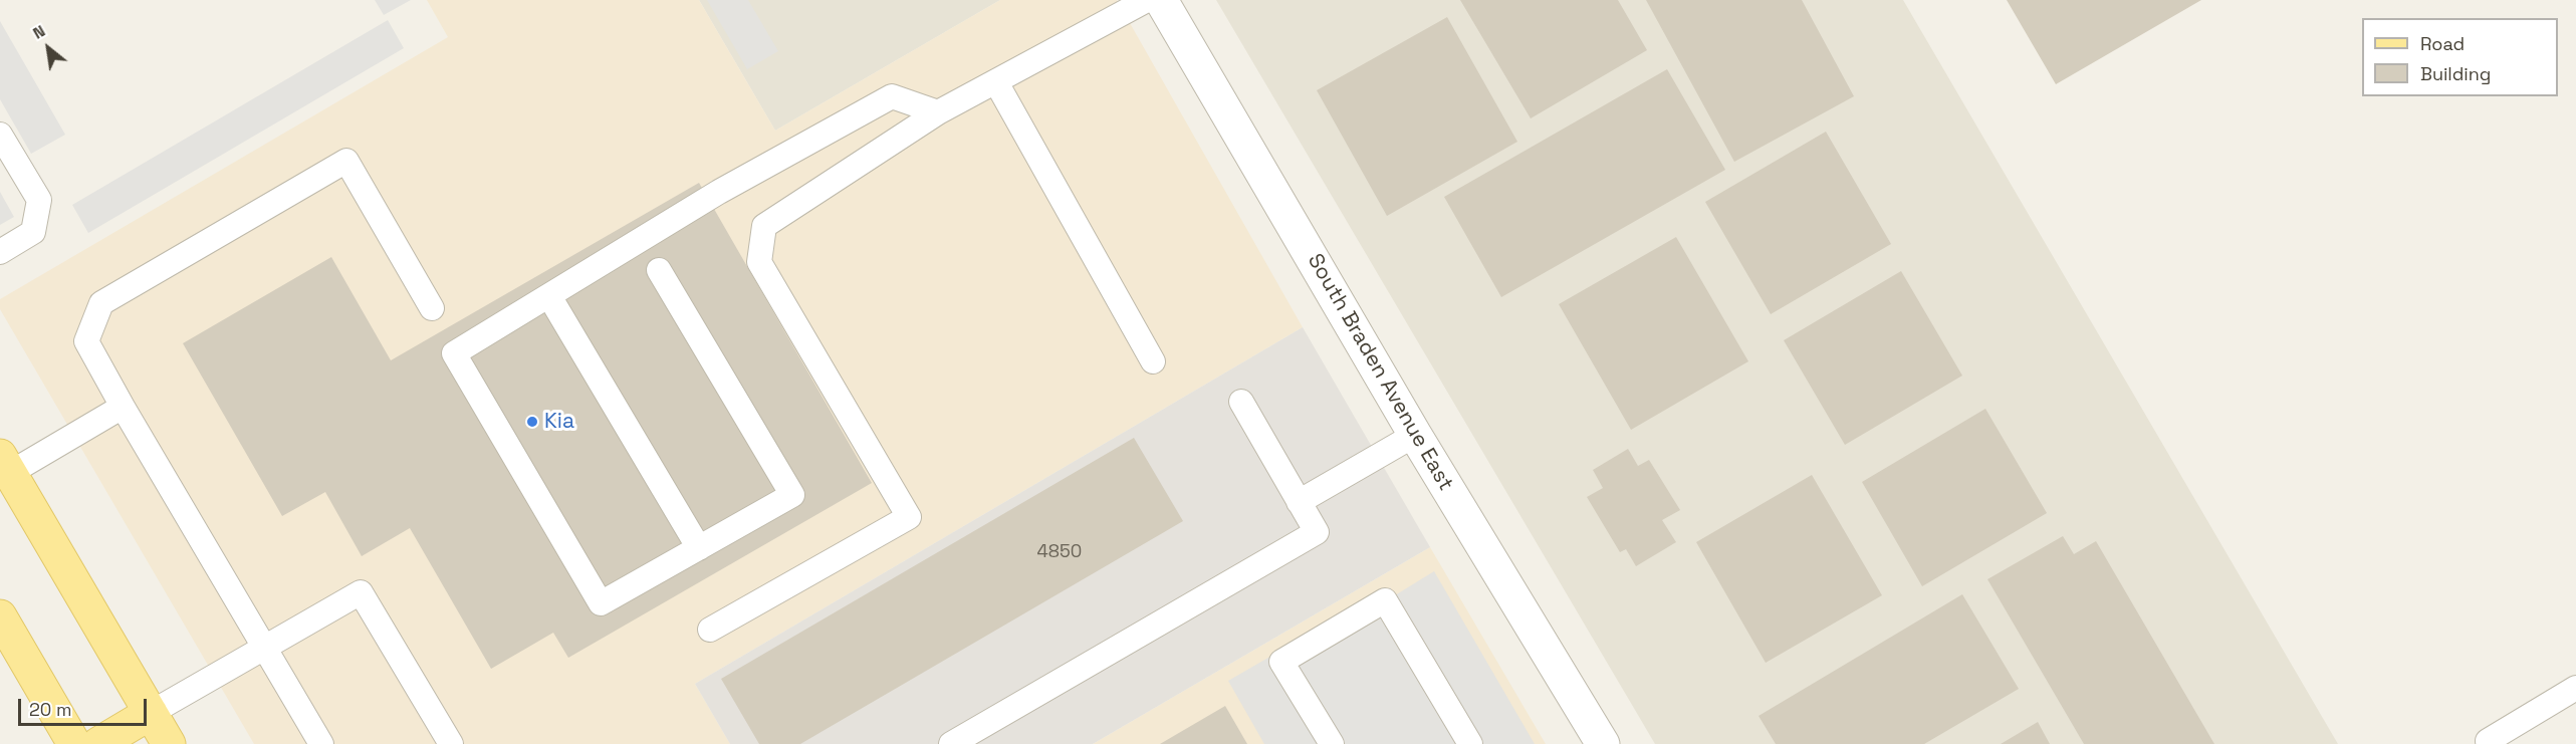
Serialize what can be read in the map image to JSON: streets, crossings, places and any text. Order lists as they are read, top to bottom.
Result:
{
  "streets": {
    "street": ["South Braden Avenue East"]
  },
  "places": ["Kia"],
  "house_numbers": ["4850"],
  "legend": ["Road", "Building"],
  "scale_bar": "20 m",
  "north": "top left"
}
